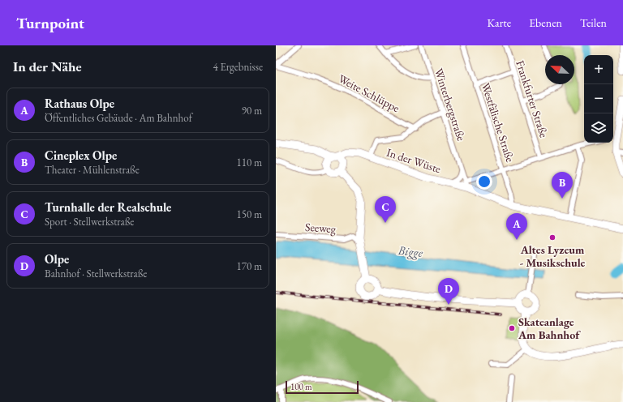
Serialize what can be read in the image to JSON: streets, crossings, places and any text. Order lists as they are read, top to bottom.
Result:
{
  "streets": {
    "main road": ["In der Wüste"],
    "street": [
      "Weite Schlüppe",
      "Frankfurter Straße",
      "Winterbergstraße",
      "Westfälische Straße",
      "Seeweg"
    ]
  },
  "crossings": [
    ["Winterbergstraße", "In der Wüste"],
    ["Westfälische Straße", "In der Wüste"]
  ],
  "water": ["Bigge"],
  "places": ["Altes Lyzeum - Musikschule", "Skateanlage Am Bahnhof"],
  "scale_bar": "100 m",
  "north": "top left",
  "page": {
    "header": "Turnpoint",
    "nav": ["Karte", "Ebenen", "Teilen"],
    "heading": ["In der Nähe", "4 Ergebnisse"],
    "map_buttons": ["+", "−"],
    "list": [
      {
        "mark": "A",
        "name": "Rathaus Olpe",
        "note": "Öffentliches Gebäude · Am Bahnhof",
        "value": "90 m"
      },
      {
        "mark": "B",
        "name": "Cineplex Olpe",
        "note": "Theater · Mühlenstraße",
        "value": "110 m"
      },
      {
        "mark": "C",
        "name": "Turnhalle der Realschule",
        "note": "Sport · Stellwerkstraße",
        "value": "150 m"
      },
      {
        "mark": "D",
        "name": "Olpe",
        "note": "Bahnhof · Stellwerkstraße",
        "value": "170 m"
      }
    ],
    "pins": [
      "B",
      "C",
      "A",
      "D"
    ],
    "scale": "100 m"
  }
}
